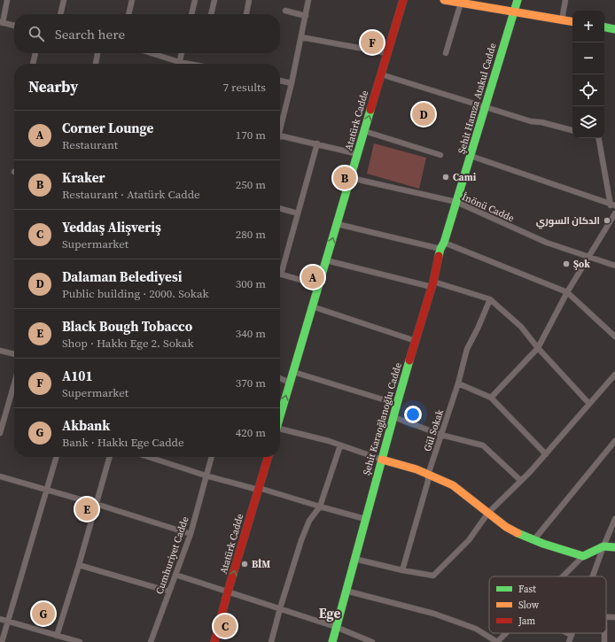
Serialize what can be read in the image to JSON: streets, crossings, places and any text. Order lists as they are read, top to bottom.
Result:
{
  "streets": {
    "street": [
      "Şehit Hamza Atakul Cadde",
      "Atatürk Cadde",
      "İnönü Cadde",
      "Şehit Karaoğlanoğlu Cadde",
      "Gül Sokak",
      "Cumhuriyet Cadde"
    ]
  },
  "crossings": [
    ["Şehit Hamza Atakul Cadde", "İnönü Cadde"],
    ["Şehit Hamza Atakul Cadde", "Şehit Karaoğlanoğlu Cadde"],
    ["Atatürk Cadde", "İnönü Cadde"],
    ["İnönü Cadde", "Şehit Karaoğlanoğlu Cadde"]
  ],
  "districts": ["Ege"],
  "places": [
    "Cami",
    "الدكان السوري",
    "Şok",
    "BİM"
  ],
  "legend": ["Fast", "Slow", "Jam"],
  "page": {
    "map_buttons": ["+", "−"],
    "search": "Search here",
    "pins": [
      "F",
      "D",
      "B",
      "A",
      "E",
      "G",
      "C"
    ],
    "heading": ["Nearby", "7 results"],
    "list": [
      {
        "mark": "A",
        "name": "Corner Lounge",
        "note": "Restaurant",
        "value": "170 m"
      },
      {
        "mark": "B",
        "name": "Kraker",
        "note": "Restaurant · Atatürk Cadde",
        "value": "250 m"
      },
      {
        "mark": "C",
        "name": "Yeddaş Alişveriş",
        "note": "Supermarket",
        "value": "280 m"
      },
      {
        "mark": "D",
        "name": "Dalaman Belediyesi",
        "note": "Public building · 2000. Sokak",
        "value": "300 m"
      },
      {
        "mark": "E",
        "name": "Black Bough Tobacco",
        "note": "Shop · Hakkı Ege 2. Sokak",
        "value": "340 m"
      },
      {
        "mark": "F",
        "name": "A101",
        "note": "Supermarket",
        "value": "370 m"
      },
      {
        "mark": "G",
        "name": "Akbank",
        "note": "Bank · Hakkı Ege Cadde",
        "value": "420 m"
      }
    ]
  }
}
